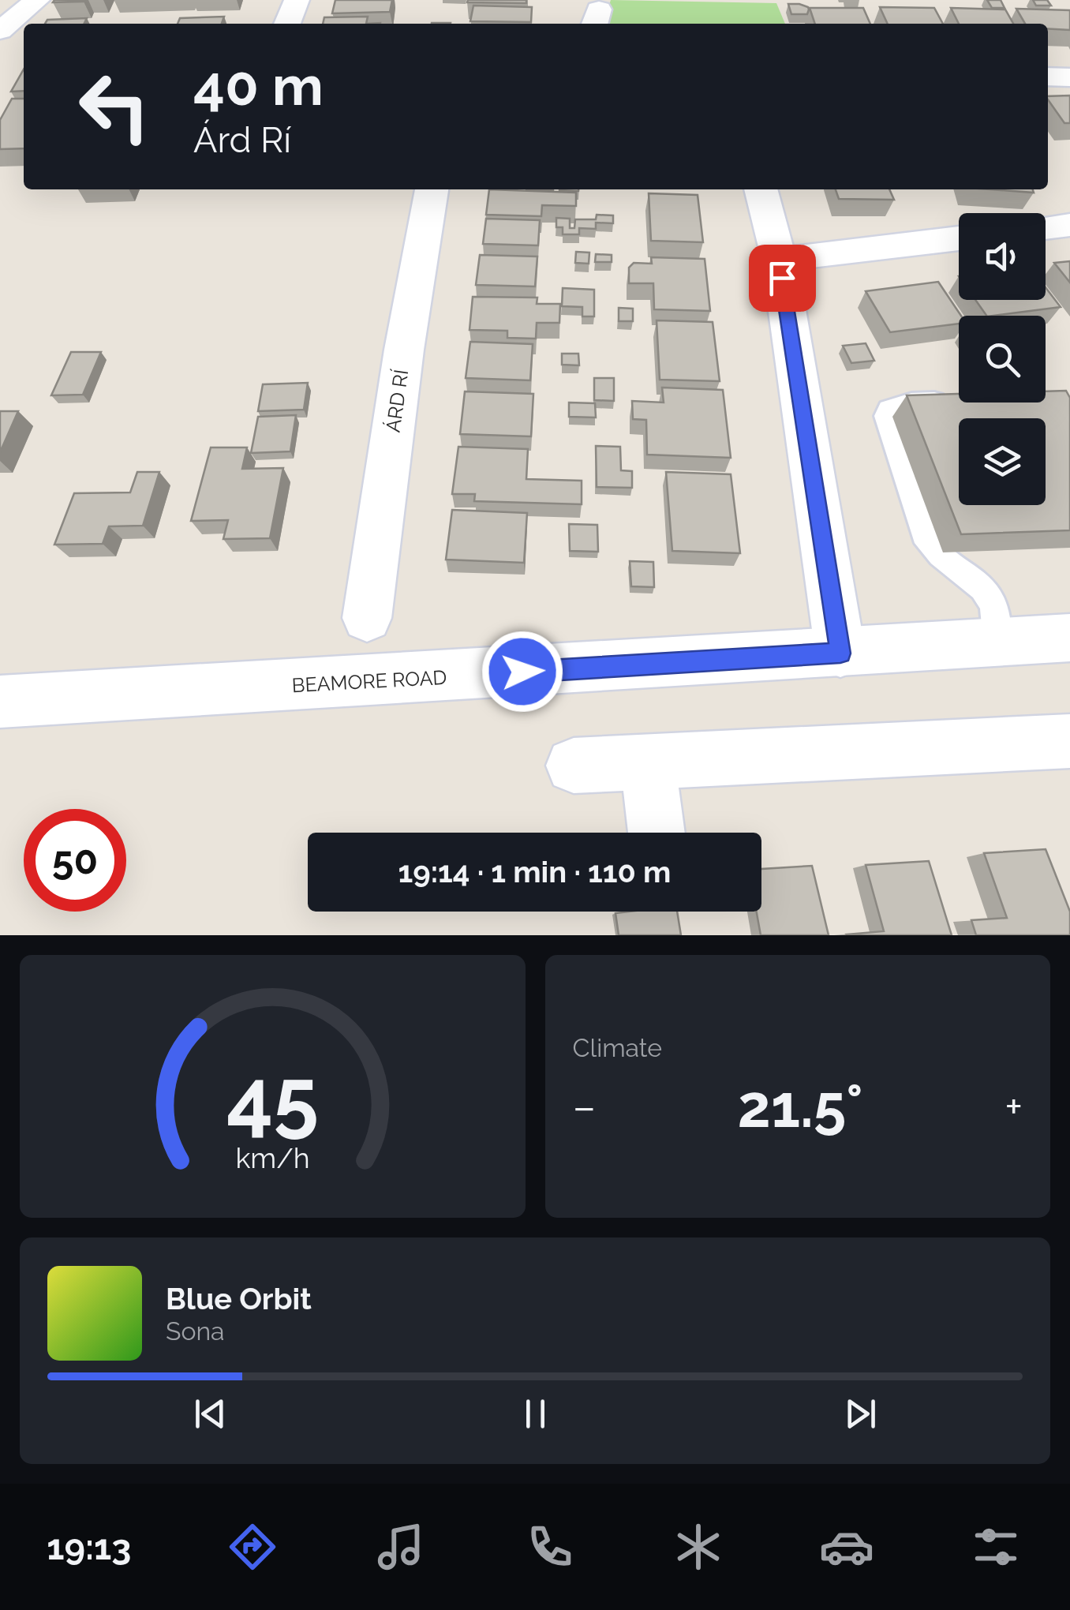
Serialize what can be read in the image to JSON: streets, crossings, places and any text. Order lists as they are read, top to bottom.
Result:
{
  "streets": {
    "street": ["ÁRD RÍ", "BEAMORE ROAD"]
  },
  "page": {
    "turn": ["40 m", "Árd Rí"],
    "limit": "50",
    "trip": "19:14 · 1 min · 110 m",
    "tile": "Climate",
    "heat": ["−", "21.5°", "+"],
    "song": ["Blue Orbit", "Sona"],
    "tabs": "19:13",
    "gauge": ["45", "km/h"]
  }
}
